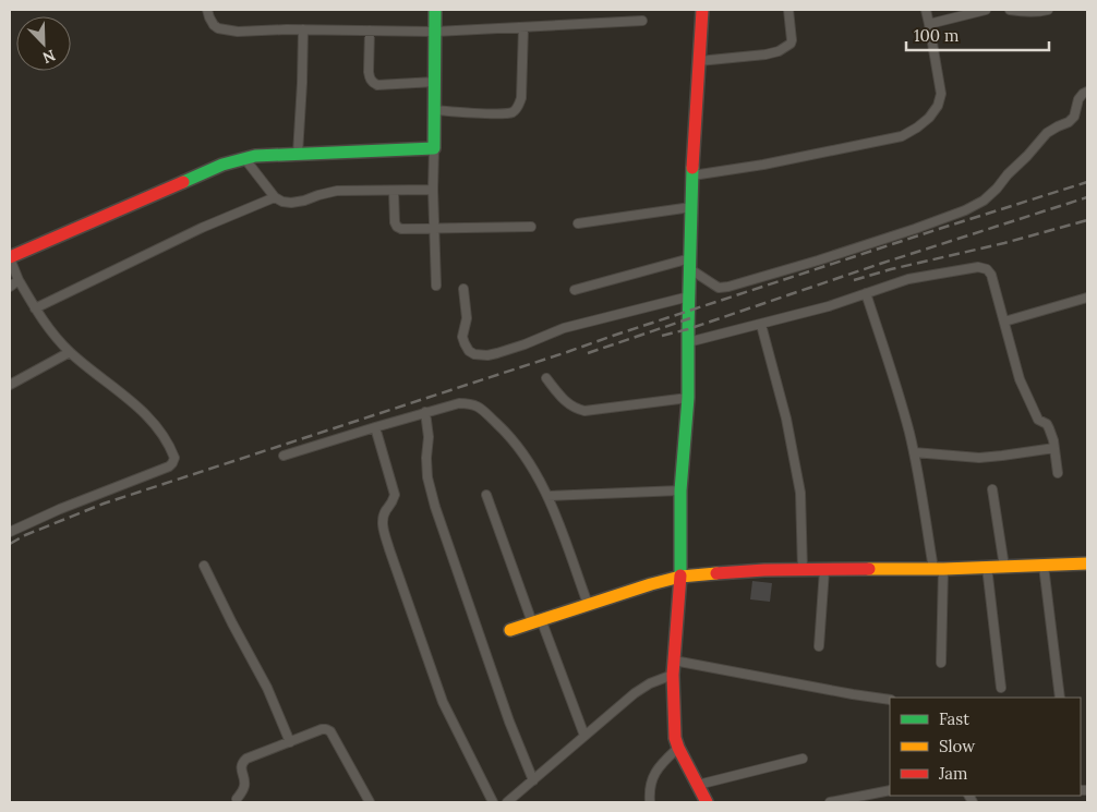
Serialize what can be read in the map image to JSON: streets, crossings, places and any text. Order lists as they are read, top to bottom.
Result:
{
  "legend": ["Fast", "Slow", "Jam"],
  "scale_bar": "100 m",
  "north": "bottom right"
}
